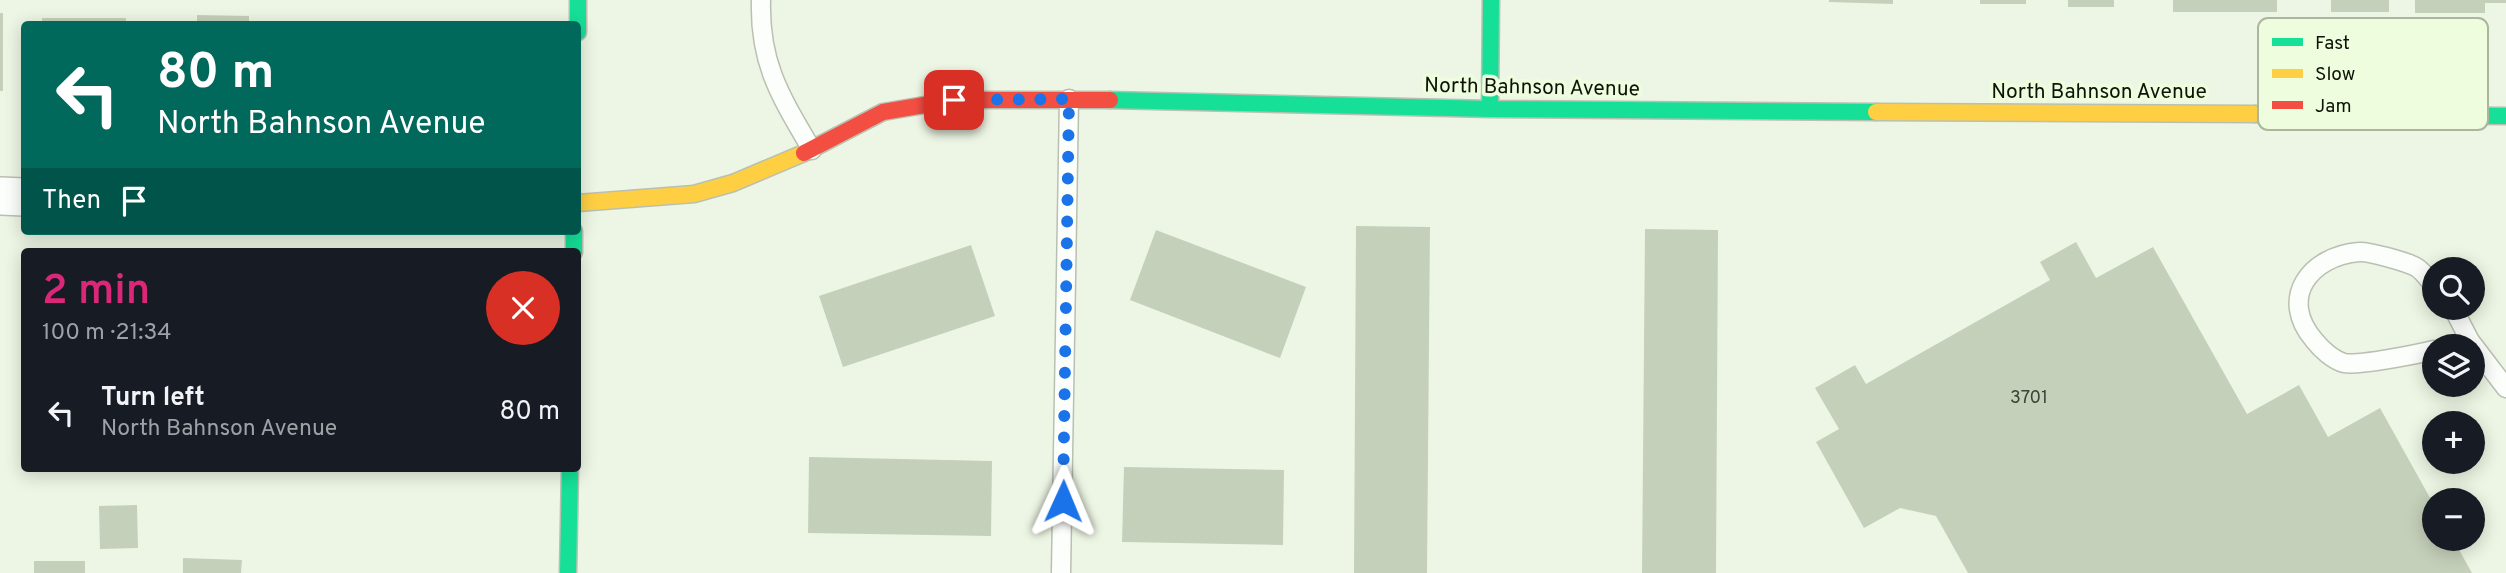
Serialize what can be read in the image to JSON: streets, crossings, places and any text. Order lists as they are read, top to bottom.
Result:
{
  "streets": {
    "street": ["North Bahnson Avenue"]
  },
  "house_numbers": ["3701"],
  "legend": ["Fast", "Slow", "Jam"],
  "page": {
    "turn": ["80 m", "North Bahnson Avenue"],
    "then": "Then",
    "heading": ["2 min", "100 m · 21:34"],
    "map_buttons": ["+", "−"],
    "list": [
      {
        "name": "Turn left",
        "note": "North Bahnson Avenue",
        "value": "80 m"
      }
    ]
  }
}
